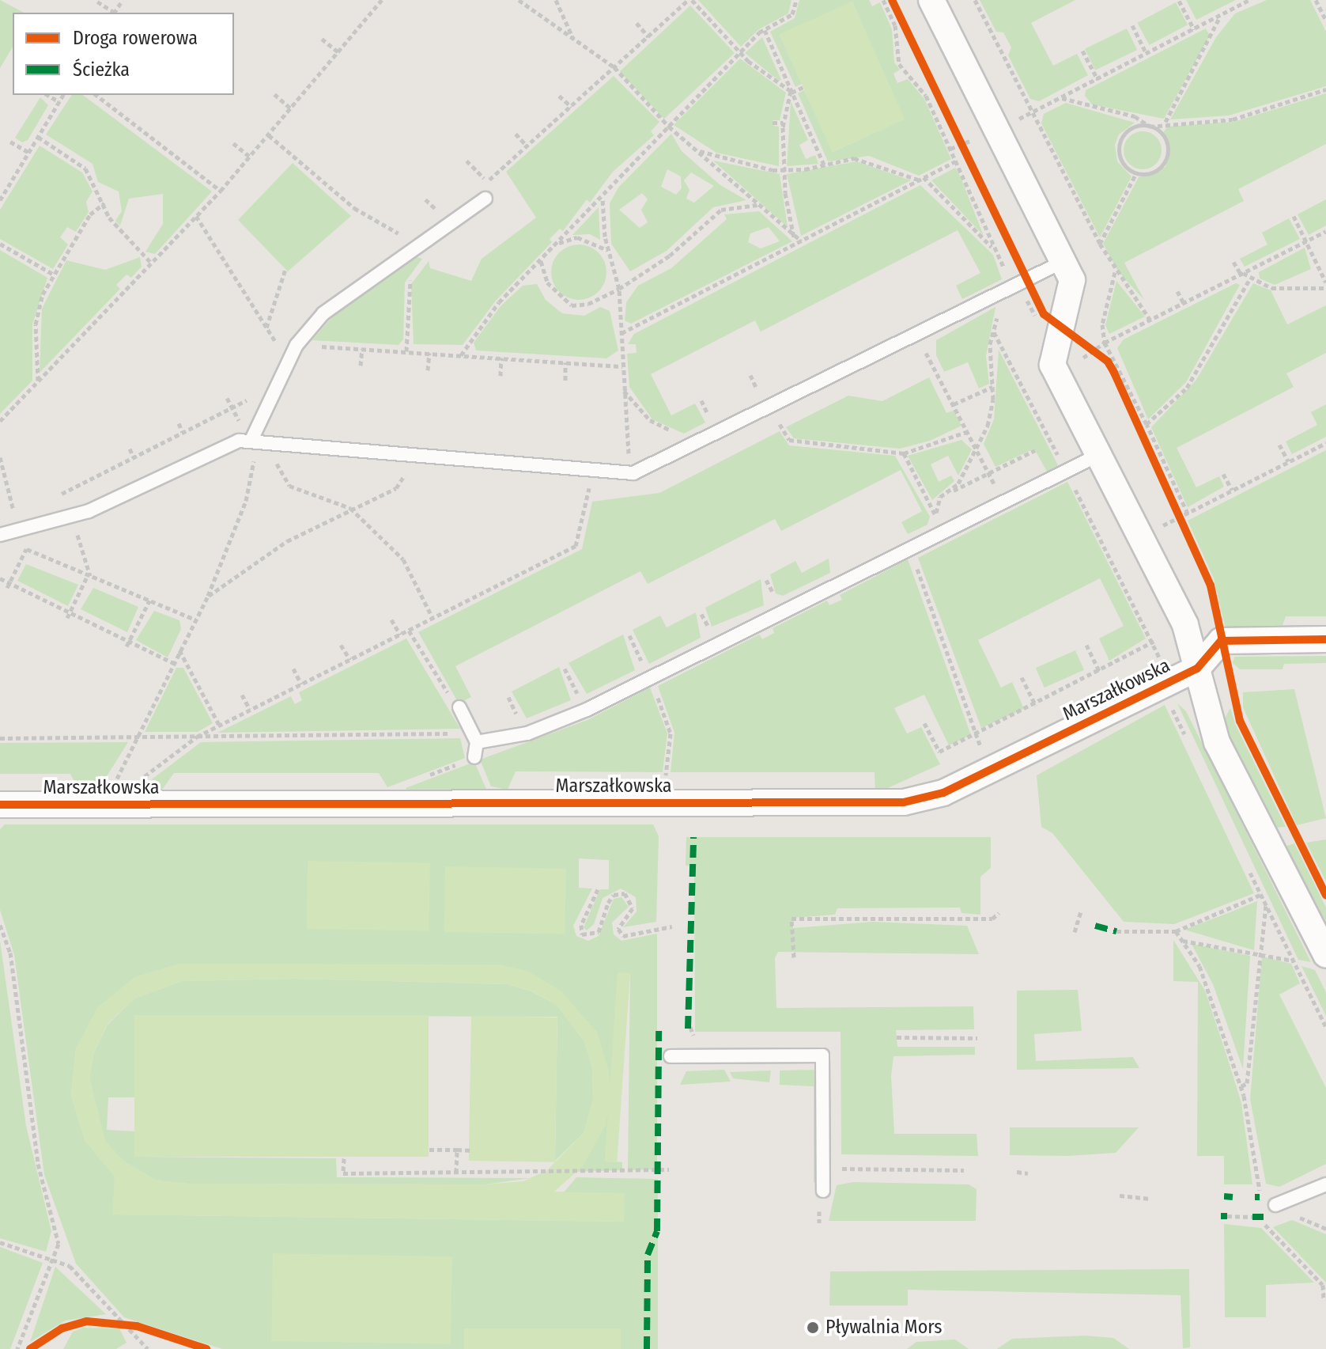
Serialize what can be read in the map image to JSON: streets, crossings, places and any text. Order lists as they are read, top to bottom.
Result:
{
  "streets": {
    "street": ["Marszałkowska"]
  },
  "places": ["Pływalnia Mors"],
  "legend": ["Droga rowerowa", "Ścieżka"]
}
